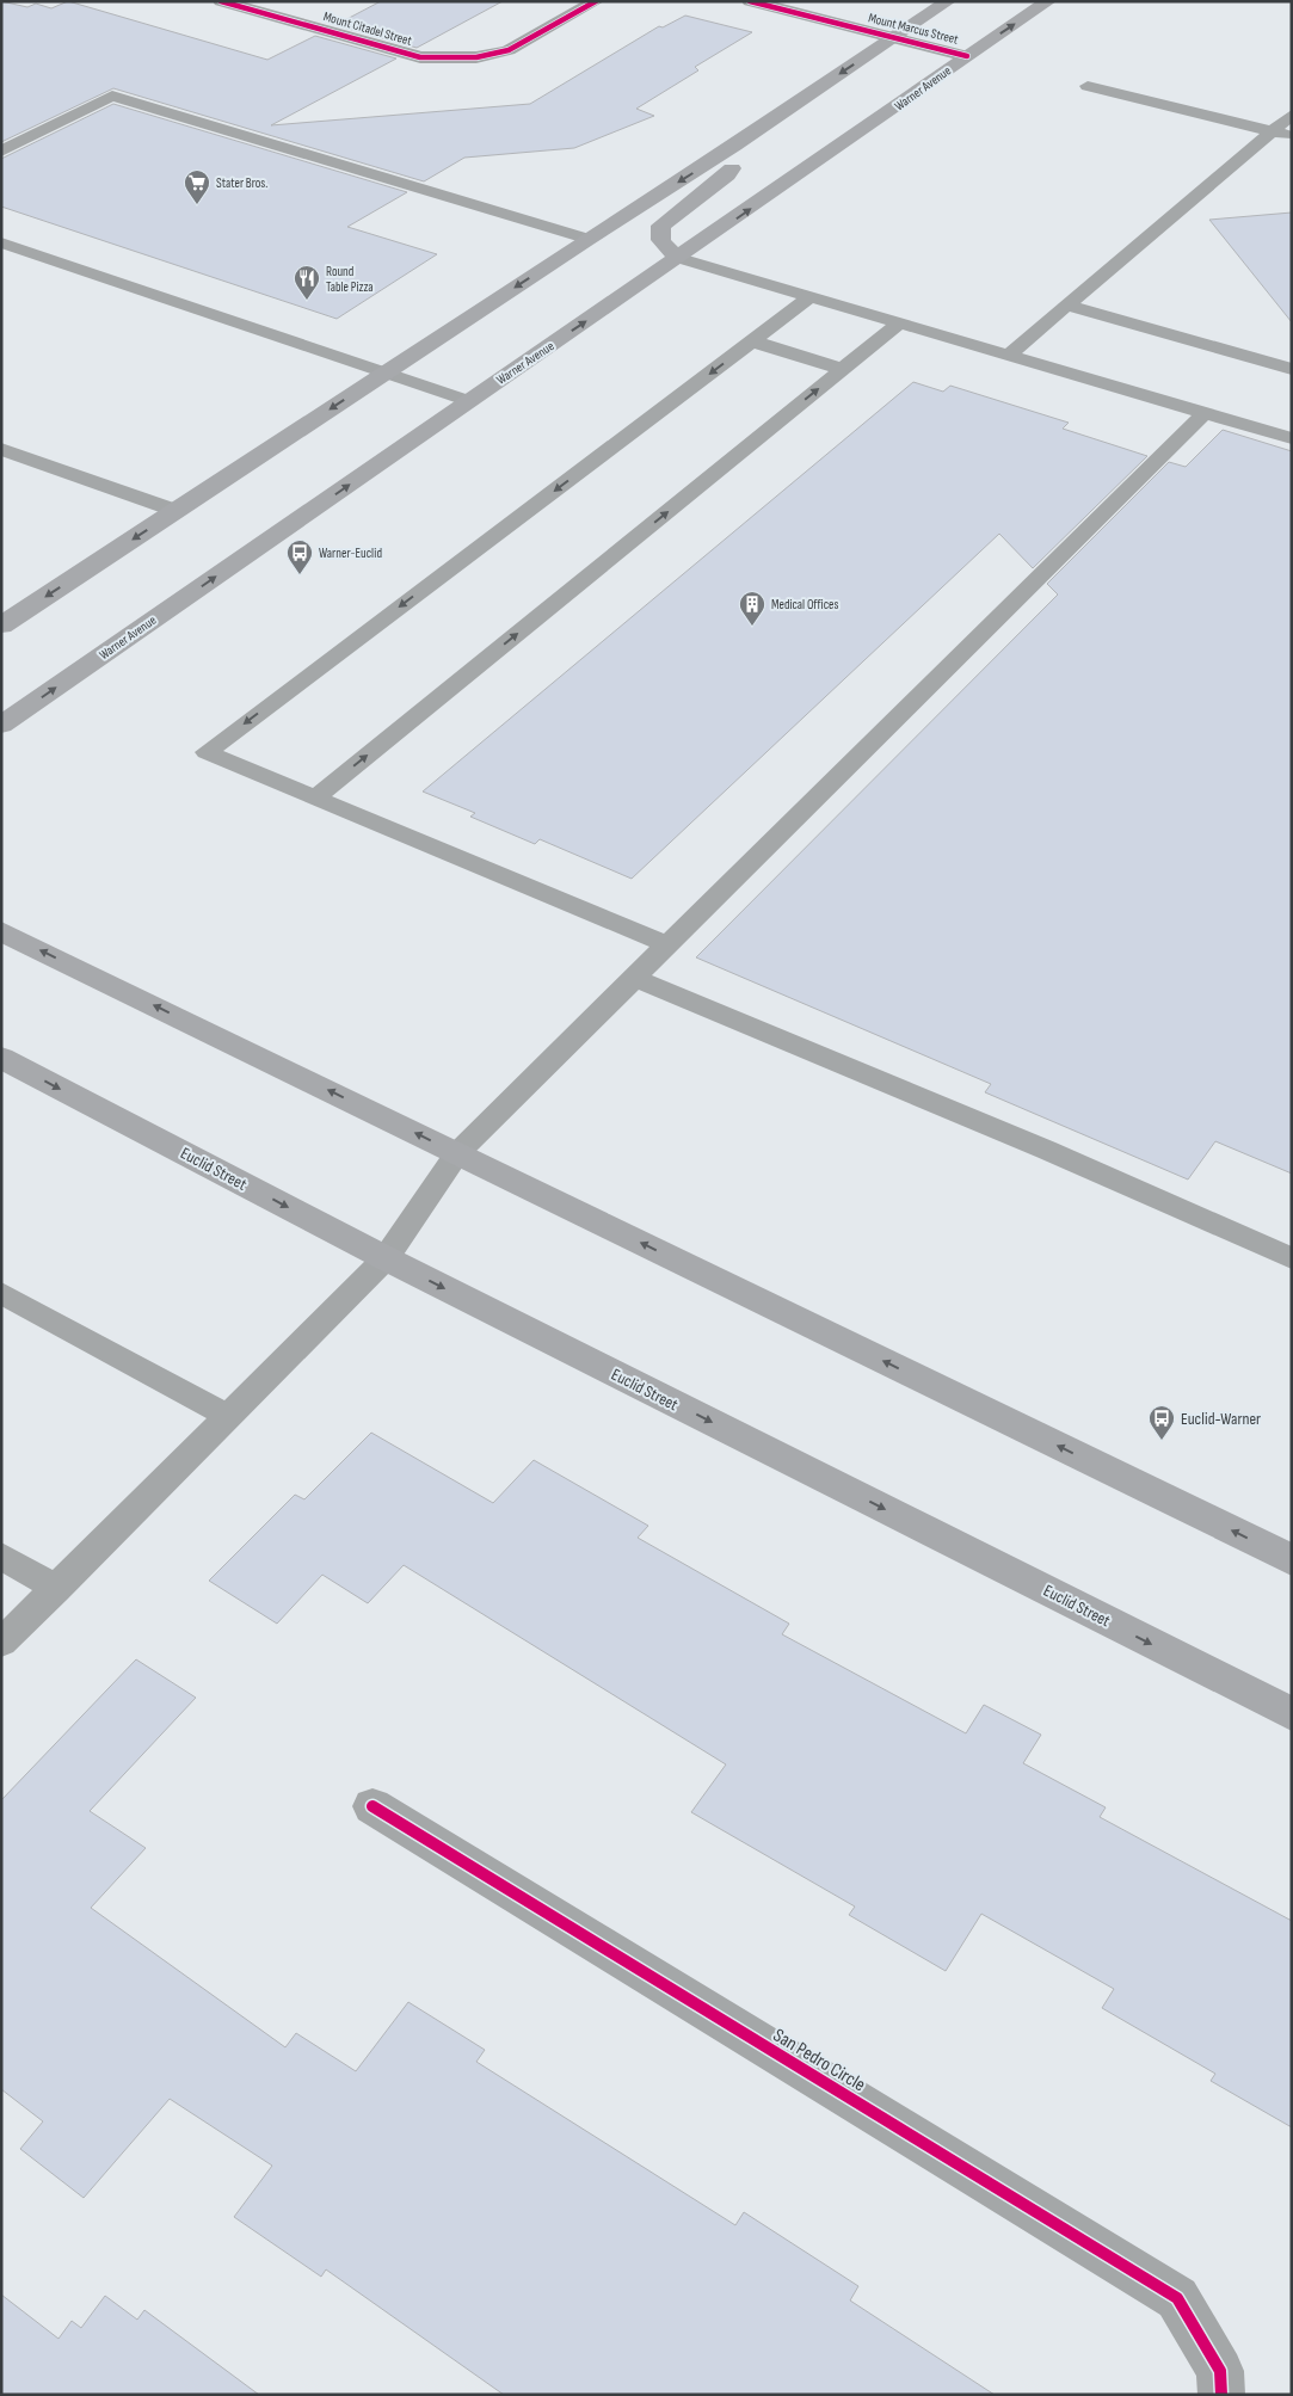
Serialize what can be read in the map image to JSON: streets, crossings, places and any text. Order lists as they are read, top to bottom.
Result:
{
  "streets": {
    "main road": ["Warner Avenue", "Euclid Street"],
    "street": ["Mount Citadel Street", "Mount Marcus Street", "San Pedro Circle"]
  },
  "crossings": [
    ["Mount Marcus Street", "Warner Avenue"]
  ],
  "places": {
    "supermarket": ["Stater Bros."],
    "restaurant": ["Round Table Pizza"],
    "bus stop": ["Warner-Euclid", "Euclid-Warner"],
    "building": ["Medical Offices"]
  }
}
